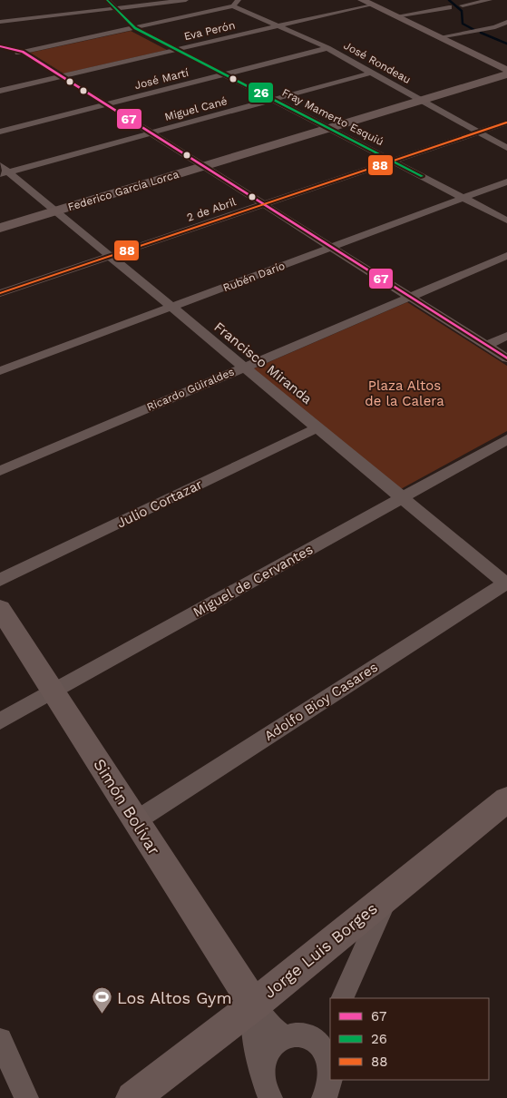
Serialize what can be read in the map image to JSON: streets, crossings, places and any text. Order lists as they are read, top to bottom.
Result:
{
  "streets": {
    "street": [
      "Eva Perón",
      "José Rondeau",
      "José Martí",
      "Miguel Cané",
      "Fray Mamerto Esquiú",
      "Federico García Lorca",
      "2 de Abril",
      "Rubén Darío",
      "Francisco Miranda",
      "Ricardo Güiraldes",
      "Julio Cortazar",
      "Miguel de Cervantes",
      "Adolfo Bioy Casares",
      "Simón Bolívar",
      "Jorge Luis Borges"
    ]
  },
  "crossings": [
    ["Eva Perón", "José Rondeau"],
    ["Eva Perón", "Fray Mamerto Esquiú"],
    ["José Rondeau", "José Martí"],
    ["José Rondeau", "Miguel Cané"],
    ["José Rondeau", "Federico García Lorca"],
    ["José Rondeau", "2 de Abril"],
    ["José Martí", "Fray Mamerto Esquiú"],
    ["Miguel Cané", "Fray Mamerto Esquiú"],
    ["Miguel Cané", "Francisco Miranda"],
    ["Fray Mamerto Esquiú", "Federico García Lorca"],
    ["Fray Mamerto Esquiú", "2 de Abril"],
    ["Fray Mamerto Esquiú", "Rubén Darío"],
    ["Federico García Lorca", "Francisco Miranda"],
    ["2 de Abril", "Francisco Miranda"],
    ["Rubén Darío", "Francisco Miranda"],
    ["Francisco Miranda", "Ricardo Güiraldes"],
    ["Francisco Miranda", "Julio Cortazar"],
    ["Francisco Miranda", "Miguel de Cervantes"],
    ["Francisco Miranda", "Adolfo Bioy Casares"],
    ["Miguel de Cervantes", "Simón Bolívar"],
    ["Adolfo Bioy Casares", "Simón Bolívar"],
    ["Simón Bolívar", "Jorge Luis Borges"]
  ],
  "parks": ["Plaza Altos de la Calera"],
  "places": {
    "sports": ["Los Altos Gym"]
  },
  "lines": ["transit line 26", "transit line 67", "transit line 88"],
  "legend": ["67", "26", "88"]
}
